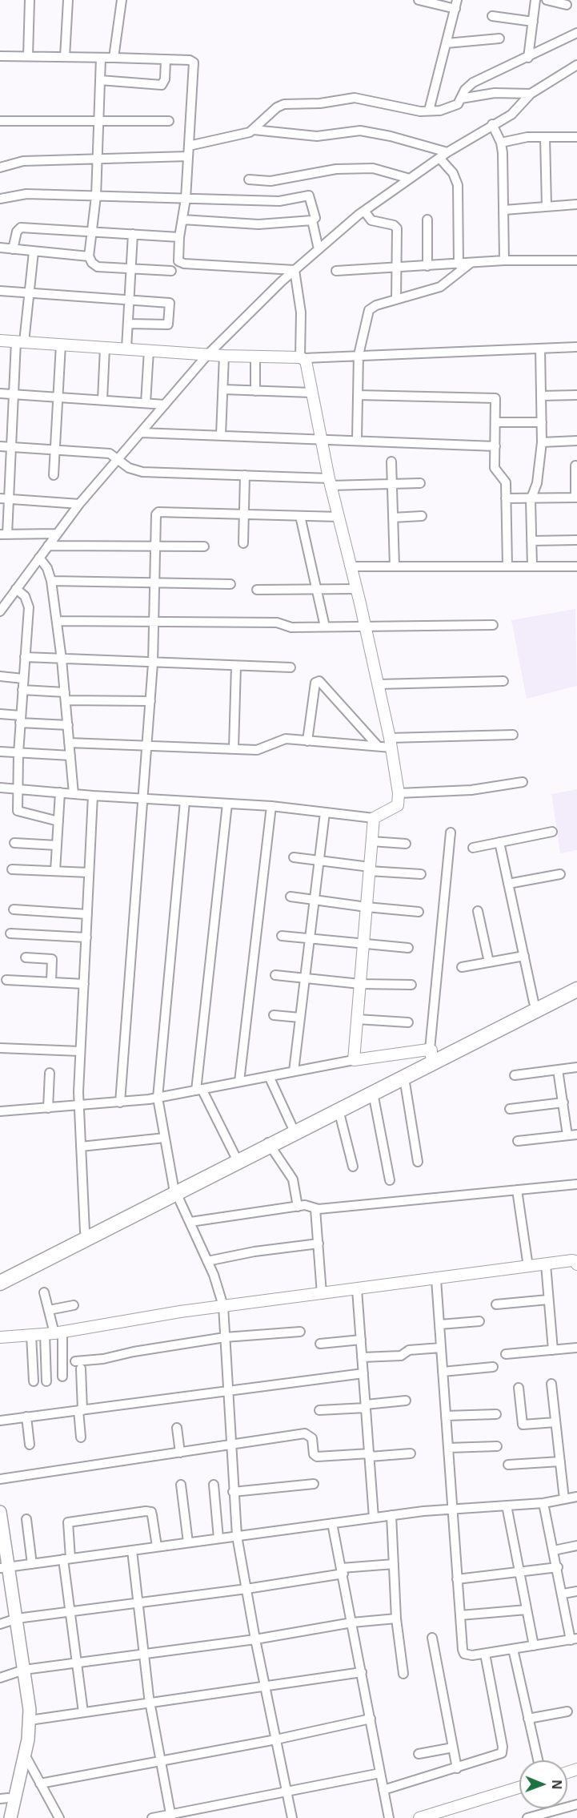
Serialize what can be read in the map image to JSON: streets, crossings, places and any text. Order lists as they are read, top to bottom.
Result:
{
  "north": "right"
}
